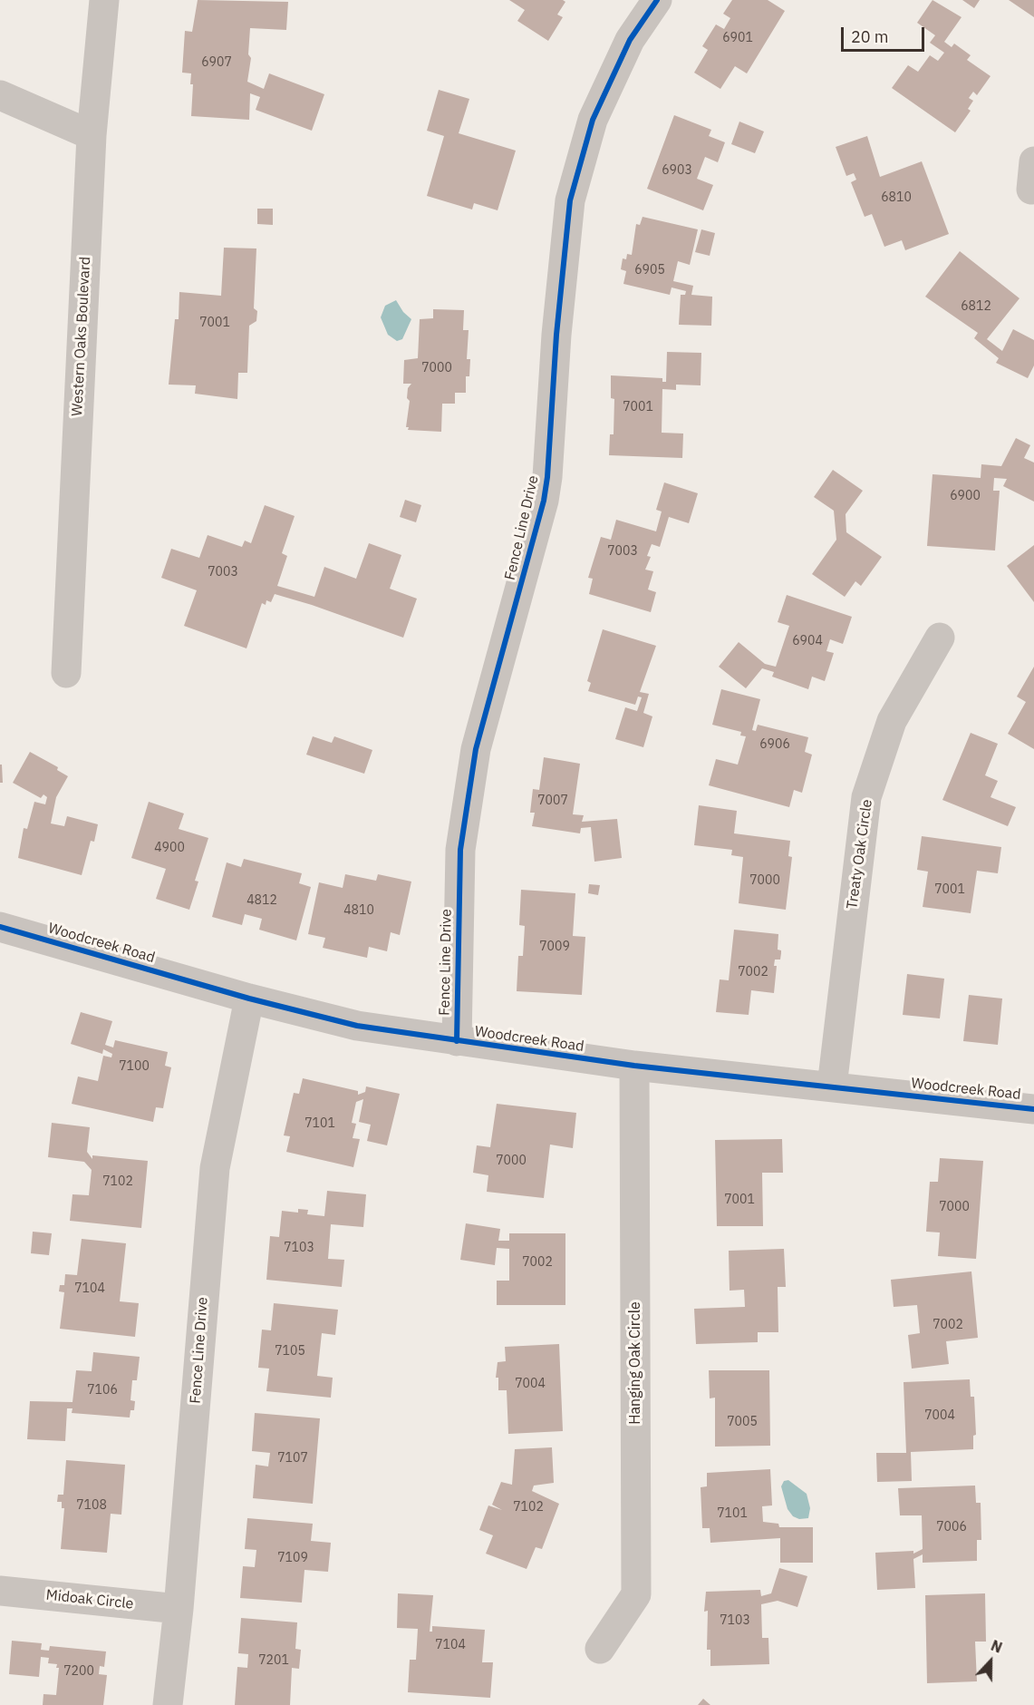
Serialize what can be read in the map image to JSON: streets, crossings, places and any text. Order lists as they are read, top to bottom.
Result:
{
  "streets": {
    "street": [
      "Western Oaks Boulevard",
      "Fence Line Drive",
      "Treaty Oak Circle",
      "Woodcreek Road",
      "Hanging Oak Circle",
      "Midoak Circle"
    ]
  },
  "crossings": [
    ["Fence Line Drive", "Woodcreek Road"],
    ["Fence Line Drive", "Midoak Circle"],
    ["Treaty Oak Circle", "Woodcreek Road"],
    ["Woodcreek Road", "Hanging Oak Circle"]
  ],
  "house_numbers": [
    "6901",
    "6907",
    "6903",
    "6810",
    "6905",
    "6812",
    "7001",
    "7000",
    "7001",
    "6900",
    "7003",
    "7003",
    "6904",
    "6906",
    "7007",
    "4900",
    "7000",
    "7001",
    "4812",
    "4810",
    "7009",
    "7002",
    "7100",
    "7101",
    "7000",
    "7102",
    "7001",
    "7000",
    "7103",
    "7002",
    "7104",
    "7002",
    "7105",
    "7004",
    "7106",
    "7004",
    "7005",
    "7107",
    "7108",
    "7102",
    "7101",
    "7006",
    "7109",
    "7103",
    "7104",
    "7201",
    "7200"
  ],
  "scale_bar": "20 m",
  "north": "top"
}
